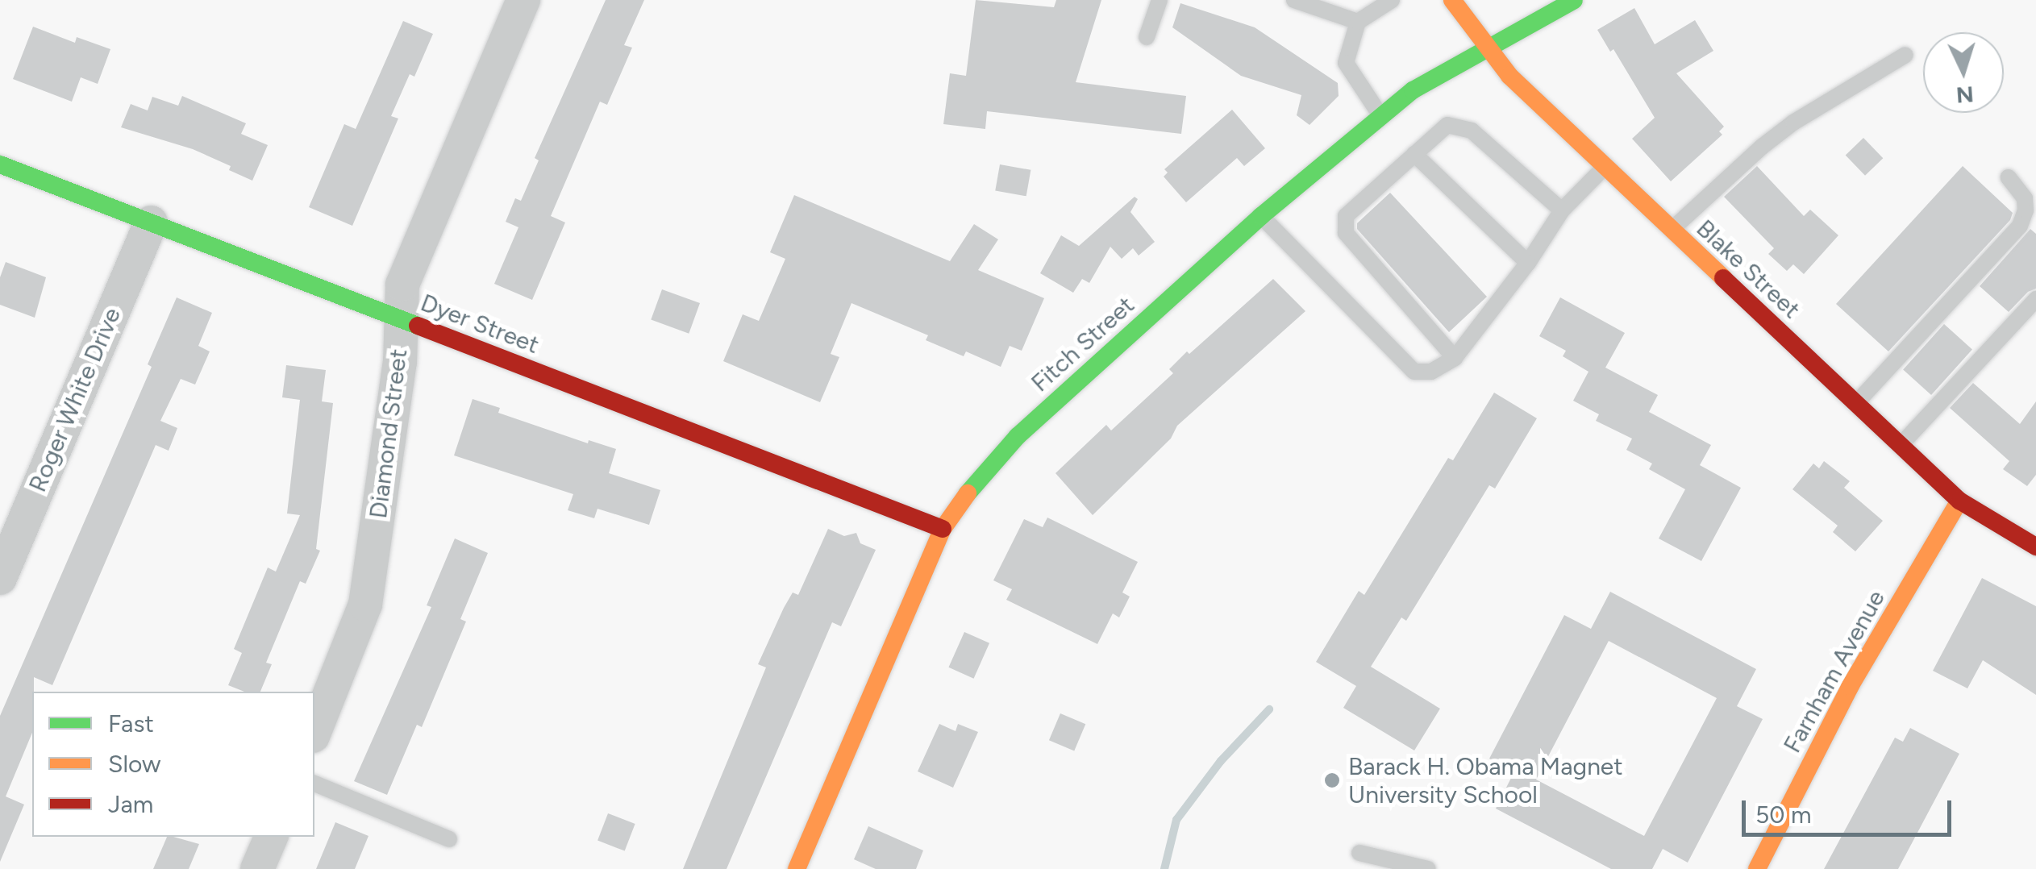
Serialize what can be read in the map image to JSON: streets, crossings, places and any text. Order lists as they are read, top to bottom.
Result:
{
  "streets": {
    "street": [
      "Blake Street",
      "Dyer Street",
      "Fitch Street",
      "Roger White Drive",
      "Diamond Street",
      "Farnham Avenue"
    ]
  },
  "crossings": [
    ["Blake Street", "Fitch Street"],
    ["Blake Street", "Farnham Avenue"],
    ["Dyer Street", "Fitch Street"],
    ["Dyer Street", "Roger White Drive"],
    ["Dyer Street", "Diamond Street"]
  ],
  "places": ["Barack H. Obama Magnet University School"],
  "legend": ["Fast", "Slow", "Jam"],
  "scale_bar": "50 m",
  "north": "bottom"
}
